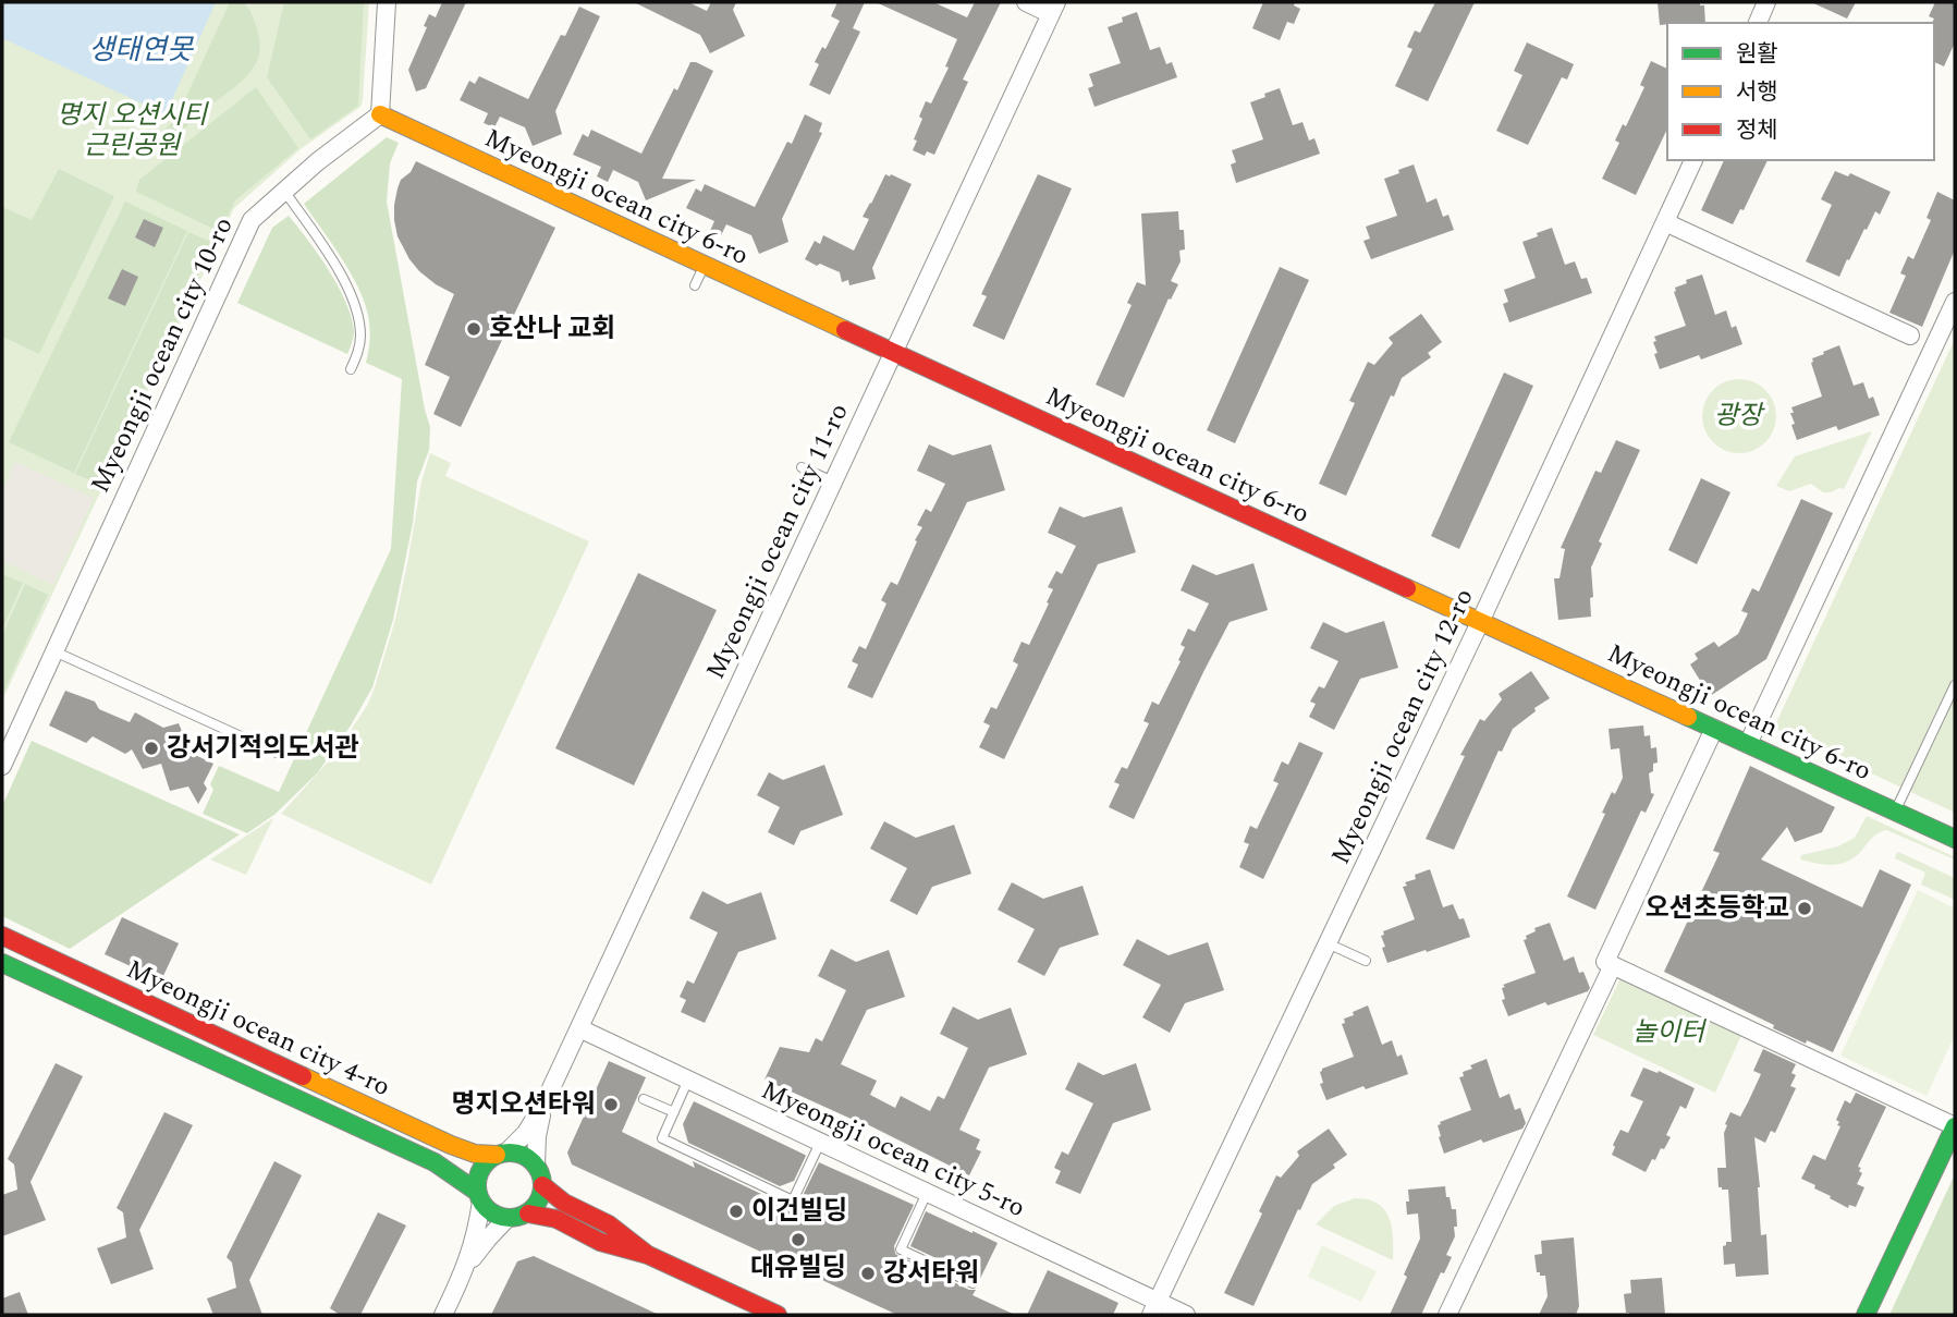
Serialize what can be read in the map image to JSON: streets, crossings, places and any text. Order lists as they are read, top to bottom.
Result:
{
  "streets": {
    "main road": ["Myeongji ocean city 6-ro", "Myeongji ocean city 4-ro"],
    "street": [
      "Myeongji ocean city 10-ro",
      "Myeongji ocean city 11-ro",
      "Myeongji ocean city 12-ro",
      "Myeongji ocean city 5-ro"
    ]
  },
  "crossings": [
    ["Myeongji ocean city 6-ro", "Myeongji ocean city 10-ro"],
    ["Myeongji ocean city 6-ro", "Myeongji ocean city 11-ro"],
    ["Myeongji ocean city 6-ro", "Myeongji ocean city 12-ro"],
    ["Myeongji ocean city 11-ro", "Myeongji ocean city 5-ro"],
    ["Myeongji ocean city 12-ro", "Myeongji ocean city 5-ro"]
  ],
  "water": ["생태연못"],
  "parks": ["명지 오션시티 근린공원", "광장", "놀이터"],
  "places": [
    "호산나 교회",
    "강서기적의도서관",
    "오션초등학교",
    "명지오션타워",
    "이건빌딩",
    "대유빌딩",
    "강서타워"
  ],
  "legend": ["원활", "서행", "정체"]
}
